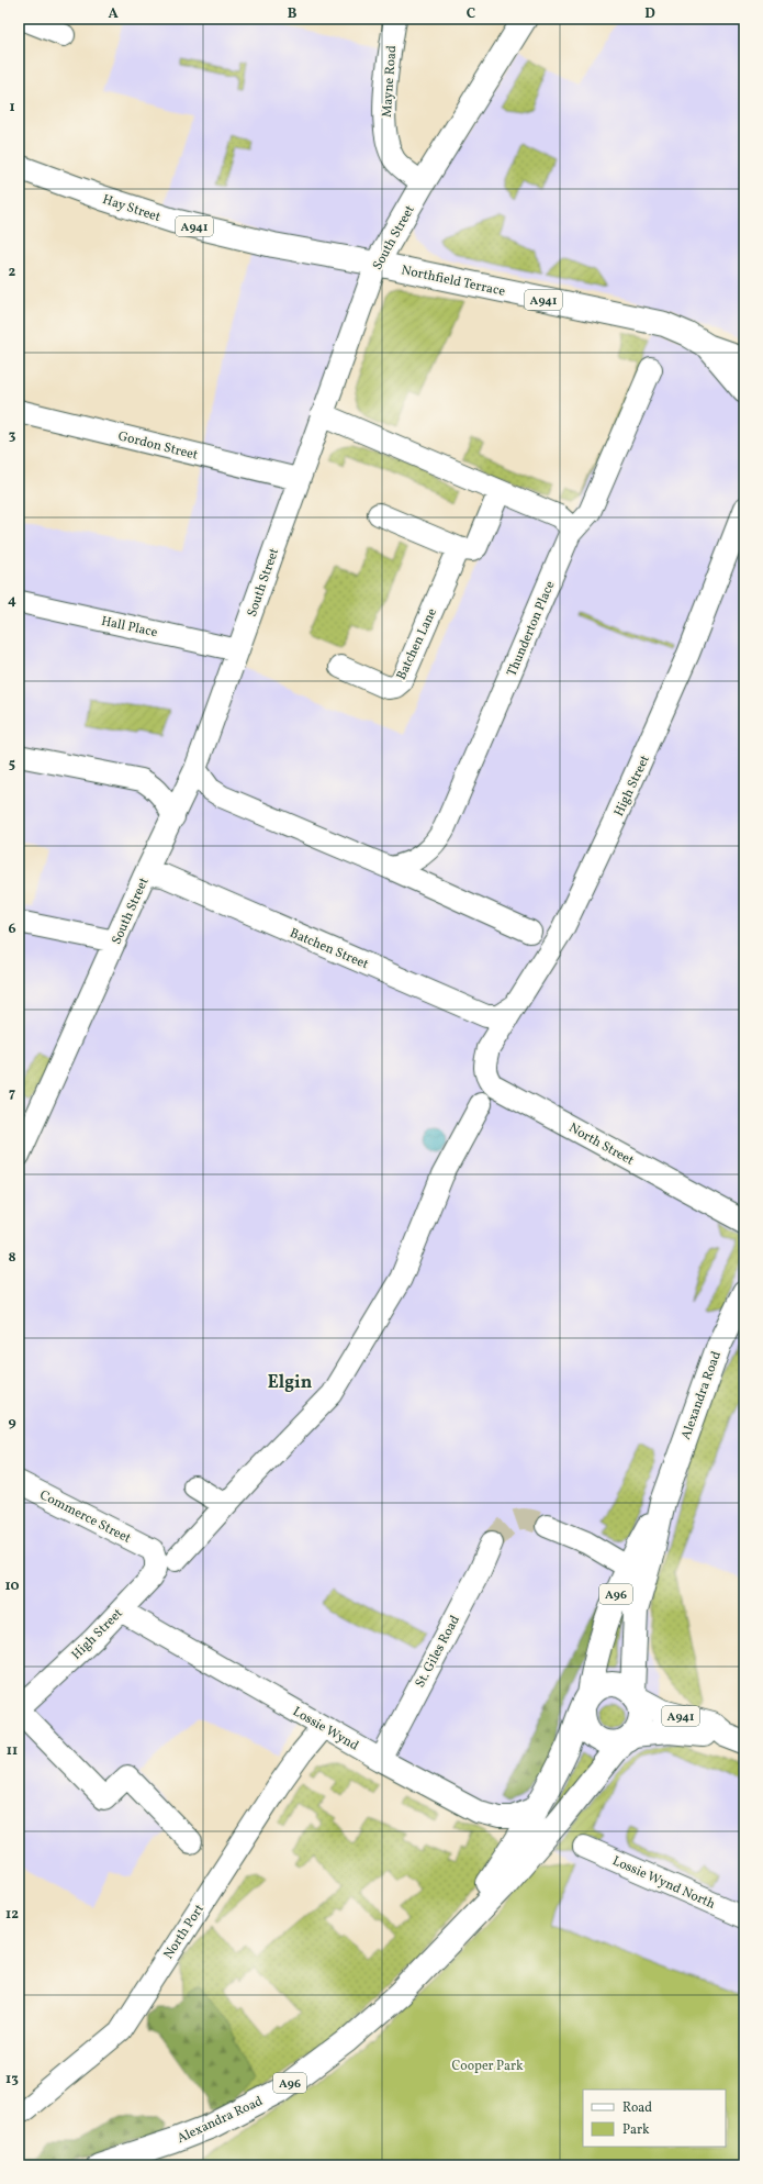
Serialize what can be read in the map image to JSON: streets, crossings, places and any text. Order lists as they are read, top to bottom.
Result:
{
  "streets": {
    "main road": [
      "Hay Street",
      "A941",
      "South Street",
      "Northfield Terrace",
      "Alexandra Road",
      "A96"
    ],
    "street": [
      "Mayne Road",
      "Gordon Street",
      "Hall Place",
      "Thunderton Place",
      "Batchen Lane",
      "High Street",
      "Batchen Street",
      "North Street",
      "Commerce Street",
      "St. Giles Road",
      "Lossie Wynd",
      "Lossie Wynd North",
      "North Port"
    ]
  },
  "crossings": [
    ["Mayne Road", "South Street"],
    ["Hay Street", "South Street"],
    ["Hay Street", "Northfield Terrace"],
    ["A941", "Alexandra Road"],
    ["A941", "A96"],
    ["South Street", "Northfield Terrace"],
    ["South Street", "Gordon Street"],
    ["South Street", "Hall Place"],
    ["South Street", "Batchen Street"],
    ["High Street", "Batchen Street"],
    ["High Street", "North Street"],
    ["High Street", "Commerce Street"],
    ["High Street", "Lossie Wynd"],
    ["Alexandra Road", "A96"],
    ["A96", "Lossie Wynd"],
    ["St. Giles Road", "Lossie Wynd"],
    ["Lossie Wynd", "North Port"]
  ],
  "districts": ["Elgin"],
  "parks": ["Cooper Park"],
  "legend": ["Road", "Park"],
  "grid": {
    "columns": [
      "A",
      "B",
      "C",
      "D"
    ],
    "rows": [
      "1",
      "2",
      "3",
      "4",
      "5",
      "6",
      "7",
      "8",
      "9",
      "10",
      "11",
      "12",
      "13"
    ]
  }
}
